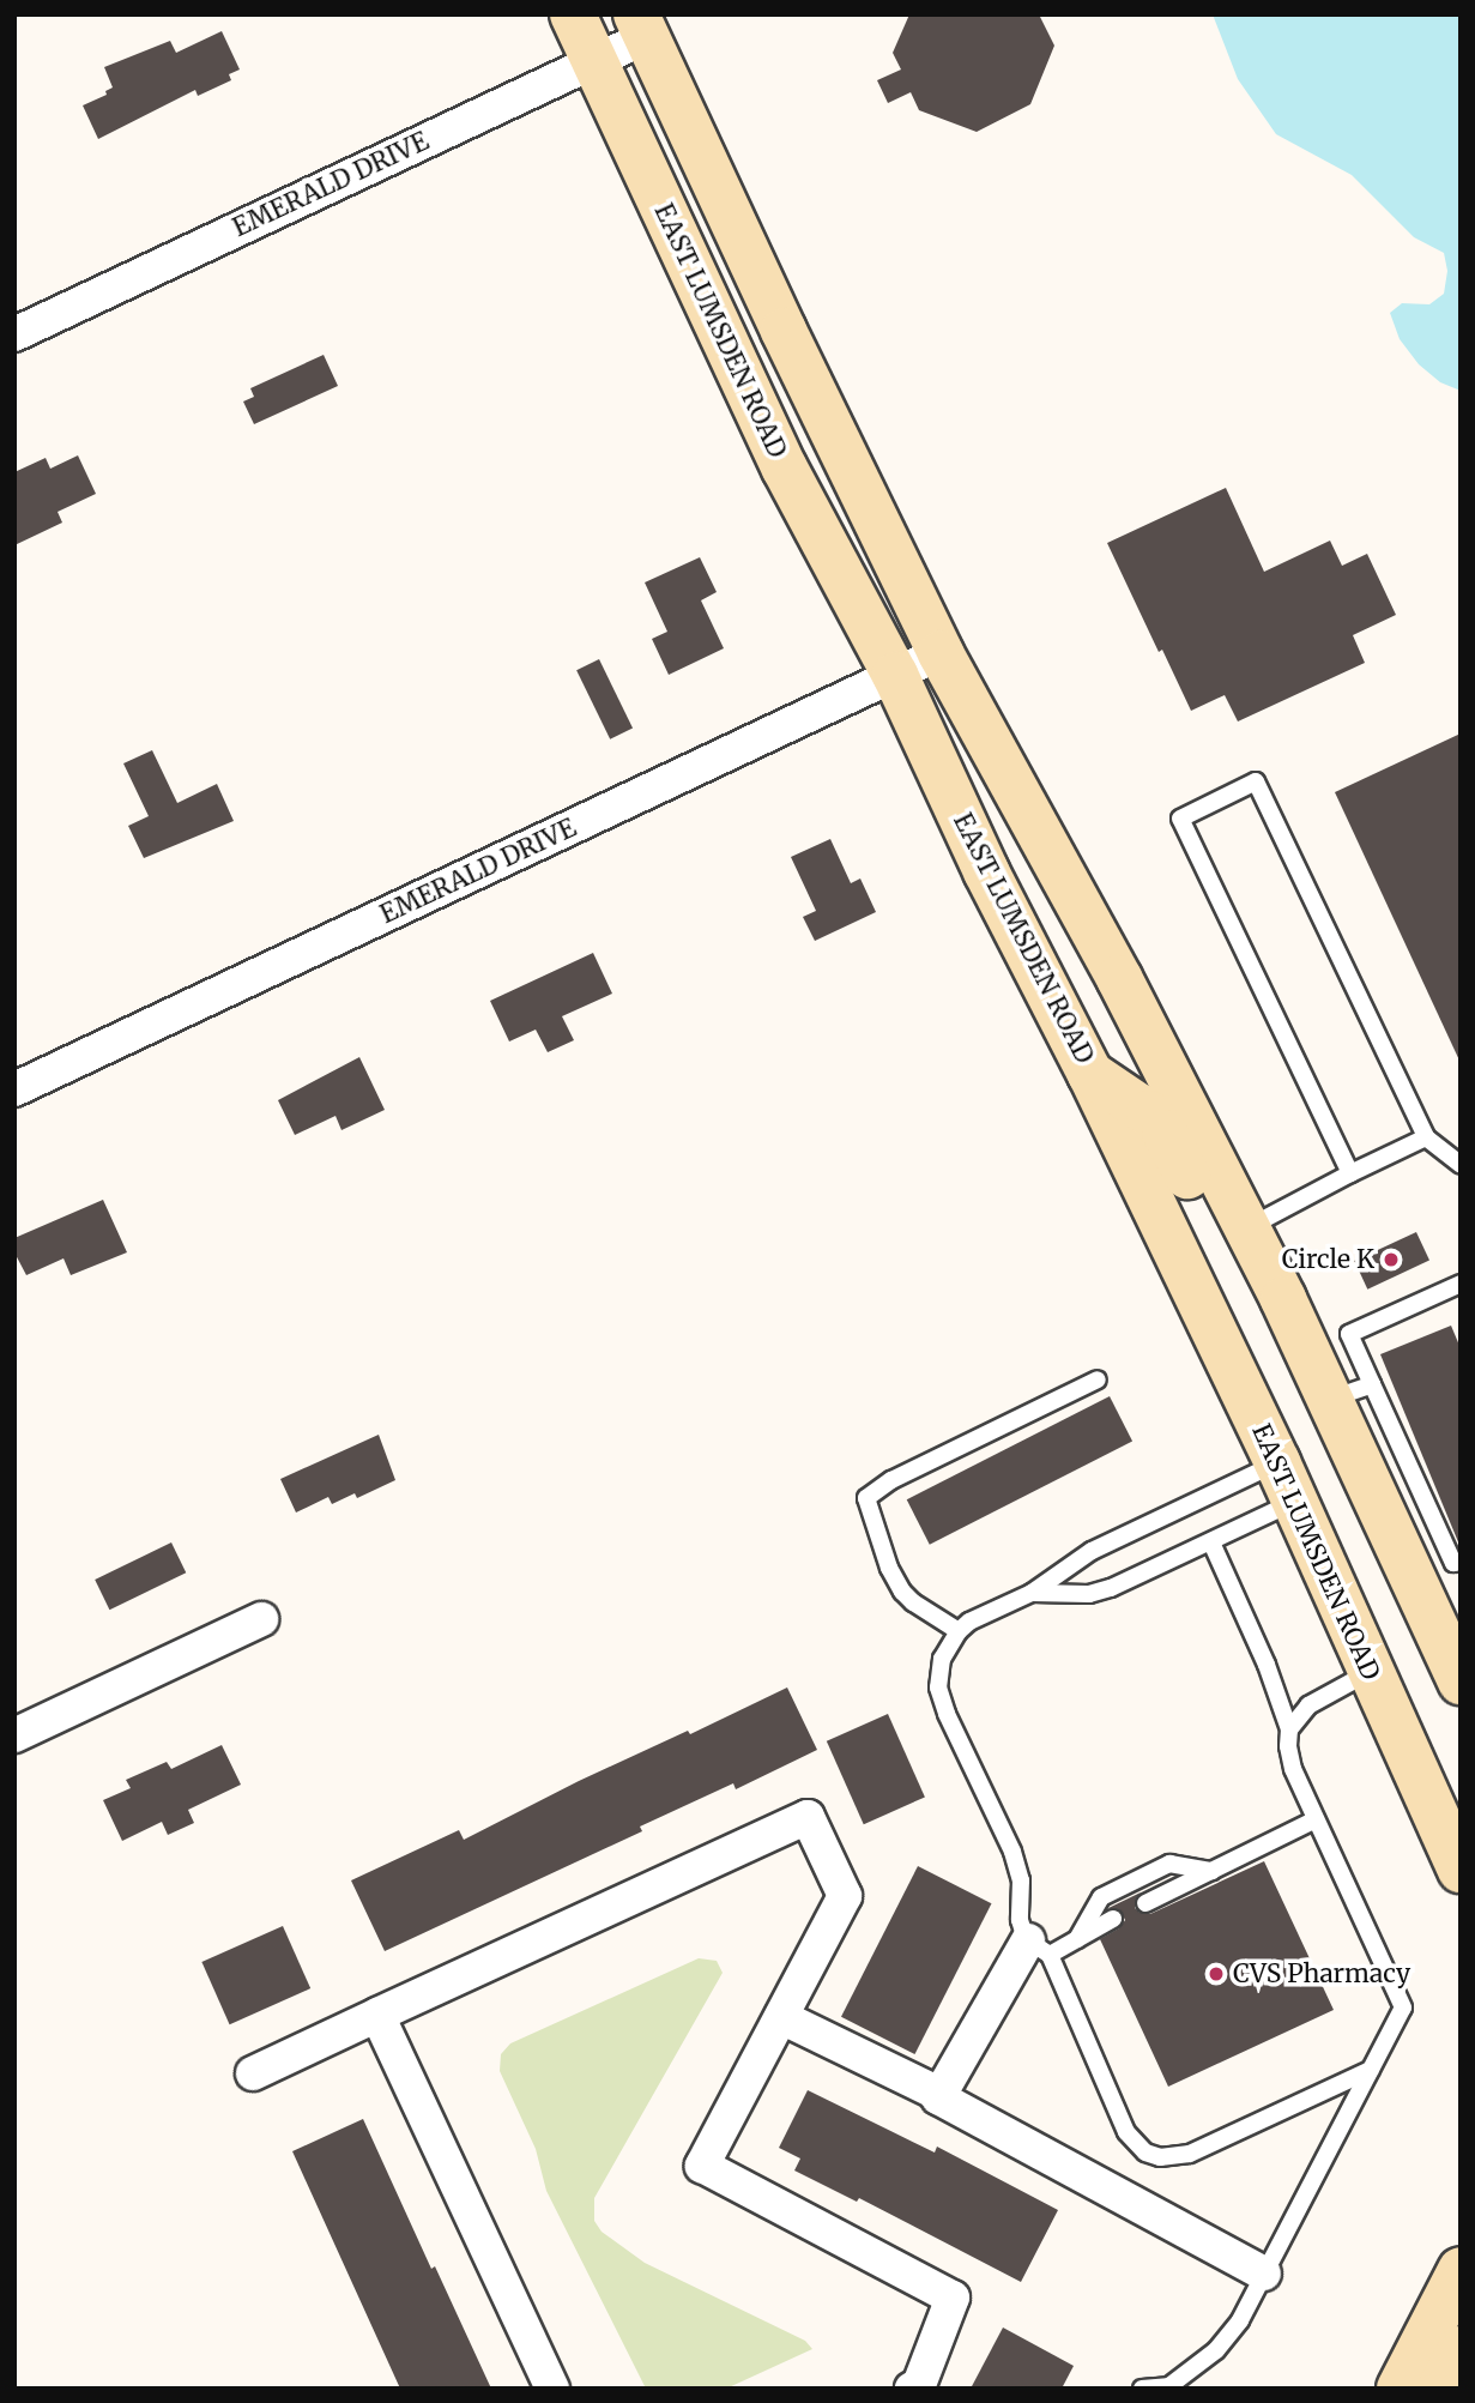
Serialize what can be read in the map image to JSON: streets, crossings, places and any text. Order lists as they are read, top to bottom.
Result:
{
  "streets": {
    "main road": ["EAST LUMSDEN ROAD"],
    "street": ["EMERALD DRIVE"]
  },
  "crossings": [
    ["EMERALD DRIVE", "EAST LUMSDEN ROAD"]
  ],
  "places": ["Circle K", "CVS Pharmacy"]
}
